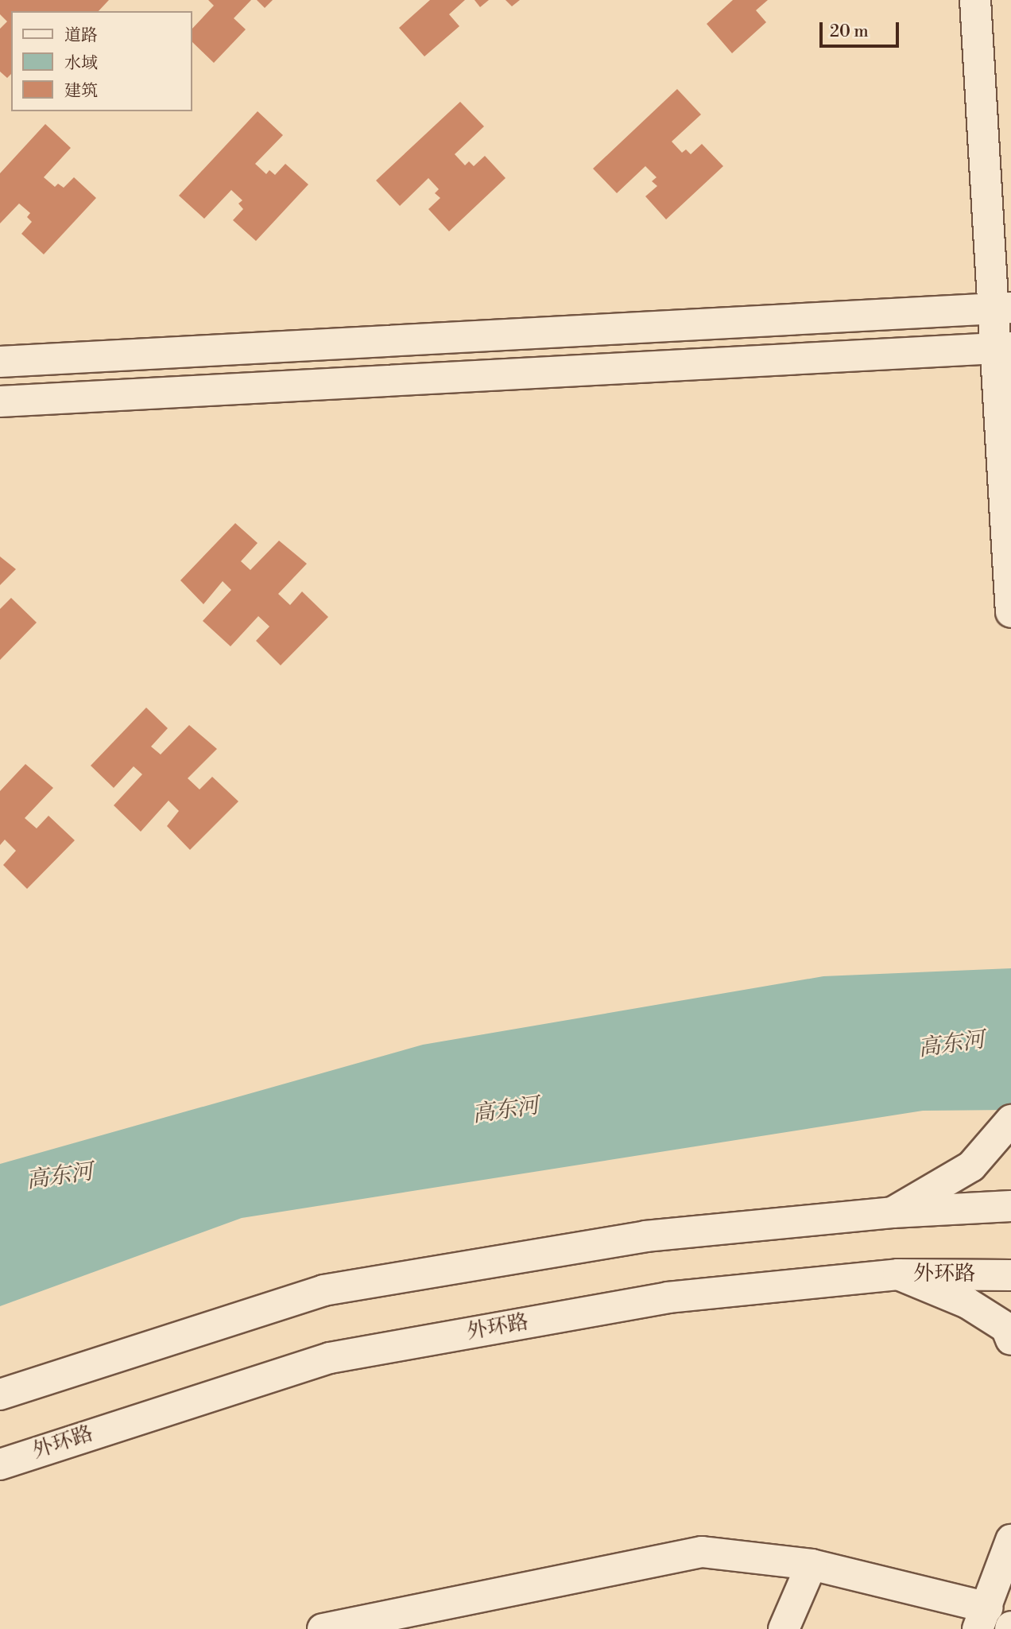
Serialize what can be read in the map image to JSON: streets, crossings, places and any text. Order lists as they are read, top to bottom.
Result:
{
  "streets": {
    "street": ["外环路"]
  },
  "water": ["高东河"],
  "legend": ["道路", "水域", "建筑"],
  "scale_bar": "20 m"
}
